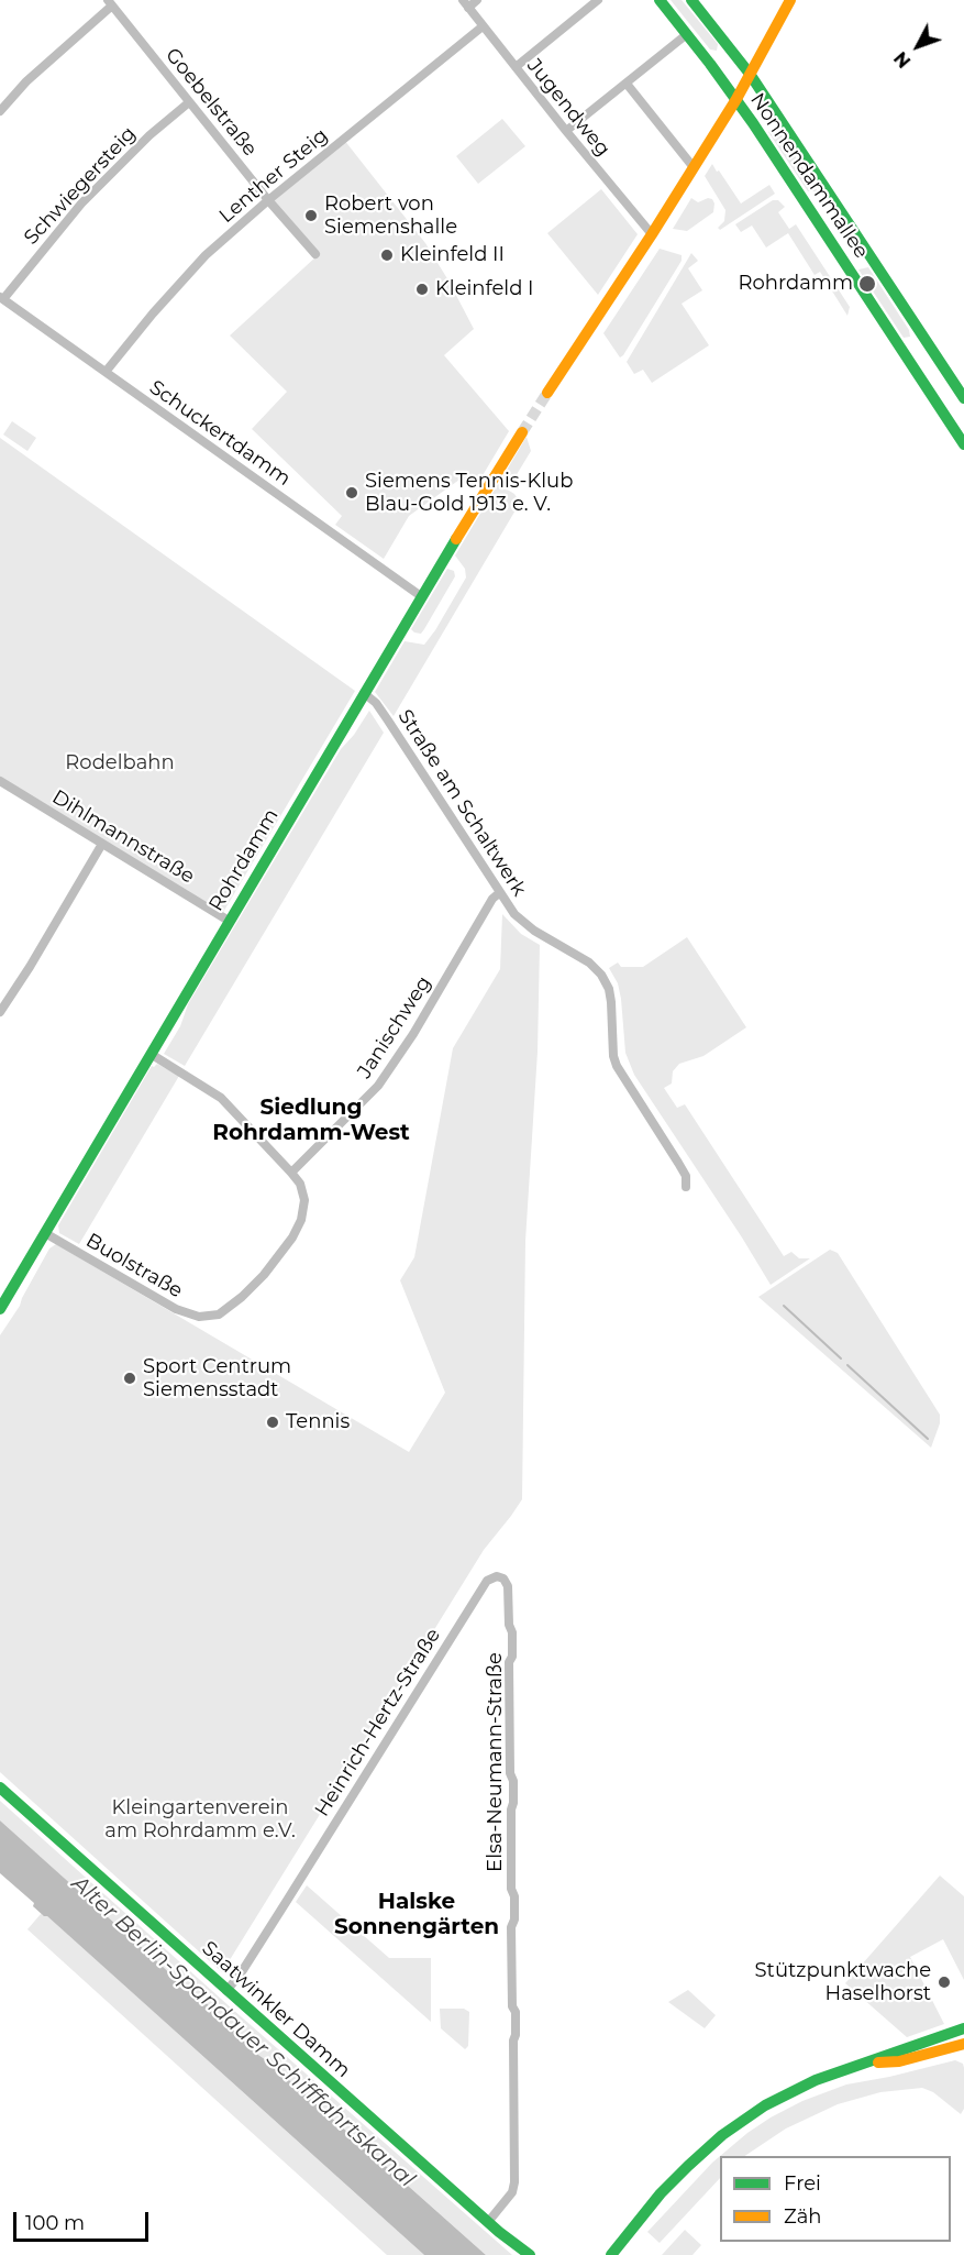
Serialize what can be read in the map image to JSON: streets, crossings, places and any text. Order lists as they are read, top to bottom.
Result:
{
  "streets": {
    "main road": ["Nonnendammallee", "Rohrdamm", "Saatwinkler Damm"],
    "street": [
      "Goebelstraße",
      "Jugendweg",
      "Lenther Steig",
      "Schwiegersteig",
      "Schuckertdamm",
      "Straße am Schaltwerk",
      "Dihlmannstraße",
      "Janischweg",
      "Buolstraße",
      "Heinrich-Hertz-Straße",
      "Elsa-Neumann-Straße"
    ]
  },
  "crossings": [
    ["Goebelstraße", "Lenther Steig"],
    ["Goebelstraße", "Schwiegersteig"],
    ["Jugendweg", "Lenther Steig"],
    ["Lenther Steig", "Schuckertdamm"],
    ["Schwiegersteig", "Schuckertdamm"],
    ["Schuckertdamm", "Rohrdamm"],
    ["Straße am Schaltwerk", "Rohrdamm"],
    ["Straße am Schaltwerk", "Janischweg"],
    ["Dihlmannstraße", "Rohrdamm"],
    ["Rohrdamm", "Buolstraße"],
    ["Janischweg", "Buolstraße"],
    ["Heinrich-Hertz-Straße", "Elsa-Neumann-Straße"],
    ["Heinrich-Hertz-Straße", "Saatwinkler Damm"],
    ["Elsa-Neumann-Straße", "Saatwinkler Damm"]
  ],
  "districts": ["Siedlung Rohrdamm-West", "Halske Sonnengärten"],
  "water": ["Alter Berlin-Spandauer Schifffahrtskanal"],
  "parks": ["Rodelbahn", "Kleingartenverein am Rohrdamm e.V."],
  "places": [
    "Robert von Siemenshalle",
    "Kleinfeld II",
    "Rohrdamm",
    "Kleinfeld I",
    "Siemens Tennis-Klub Blau-Gold 1913 e. V.",
    "Sport Centrum Siemensstadt",
    "Tennis",
    "Stützpunktwache Haselhorst"
  ],
  "legend": ["Frei", "Zäh"],
  "scale_bar": "100 m",
  "north": "bottom left"
}
